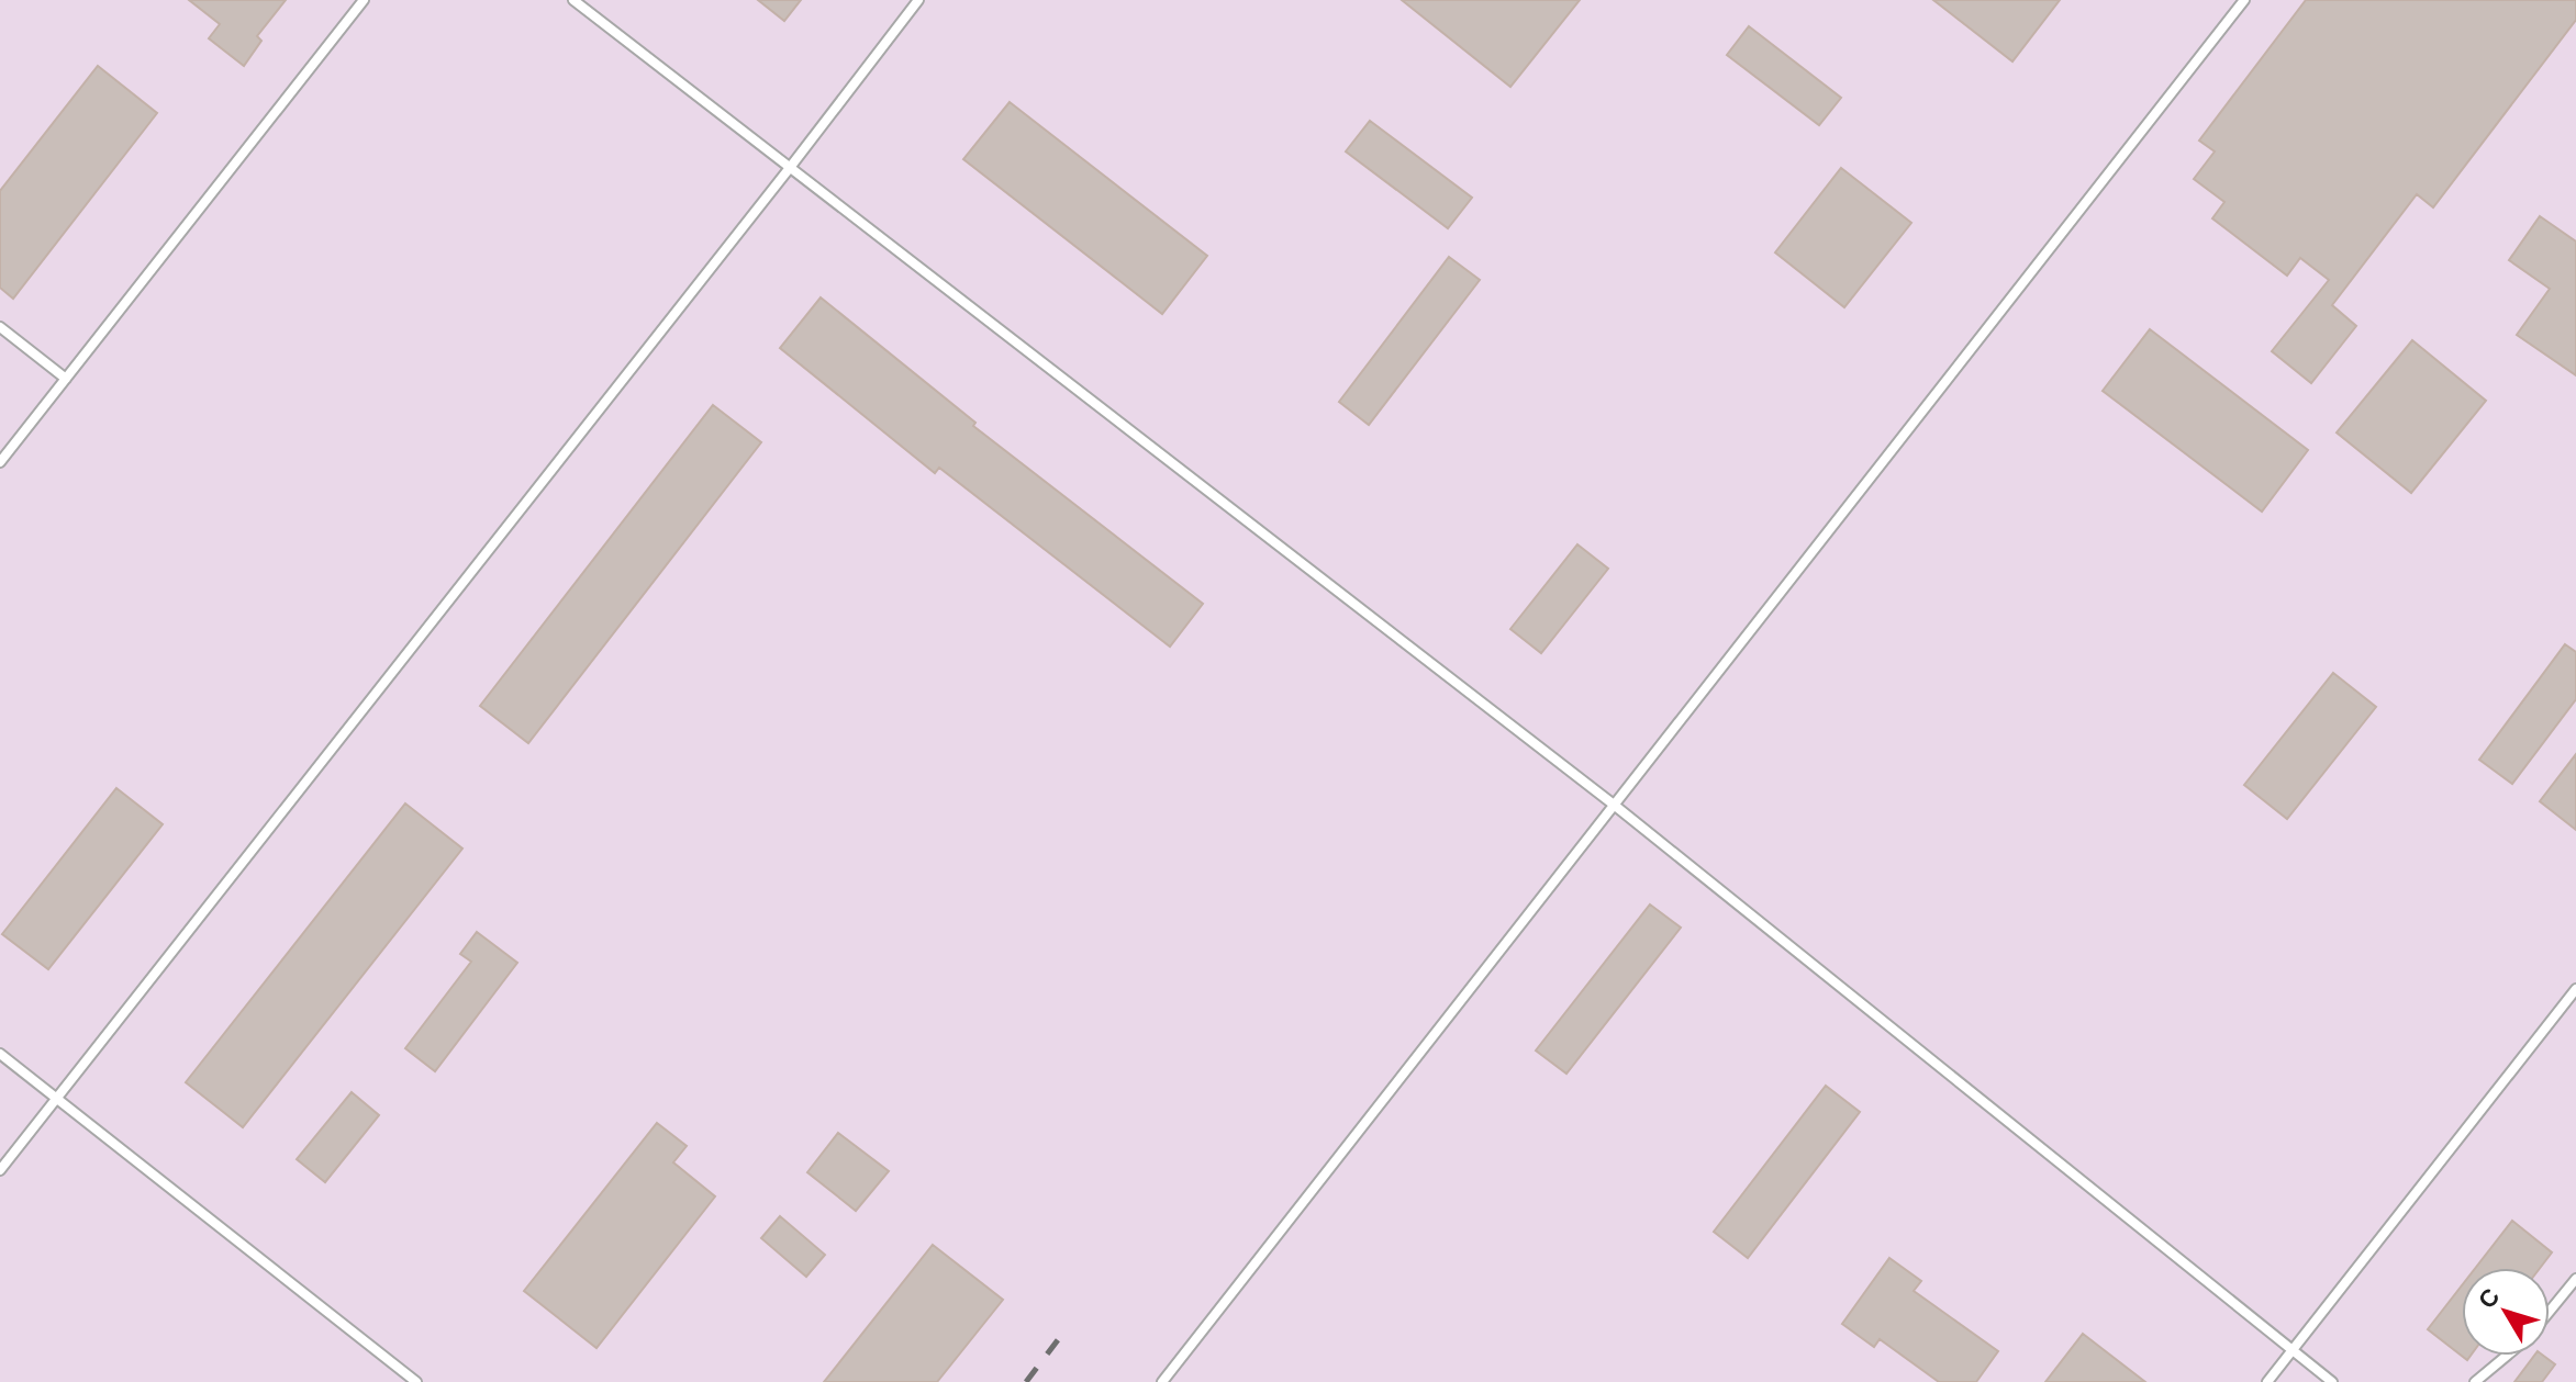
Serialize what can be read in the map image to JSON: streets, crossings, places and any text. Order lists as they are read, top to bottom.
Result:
{
  "north": "top left"
}
